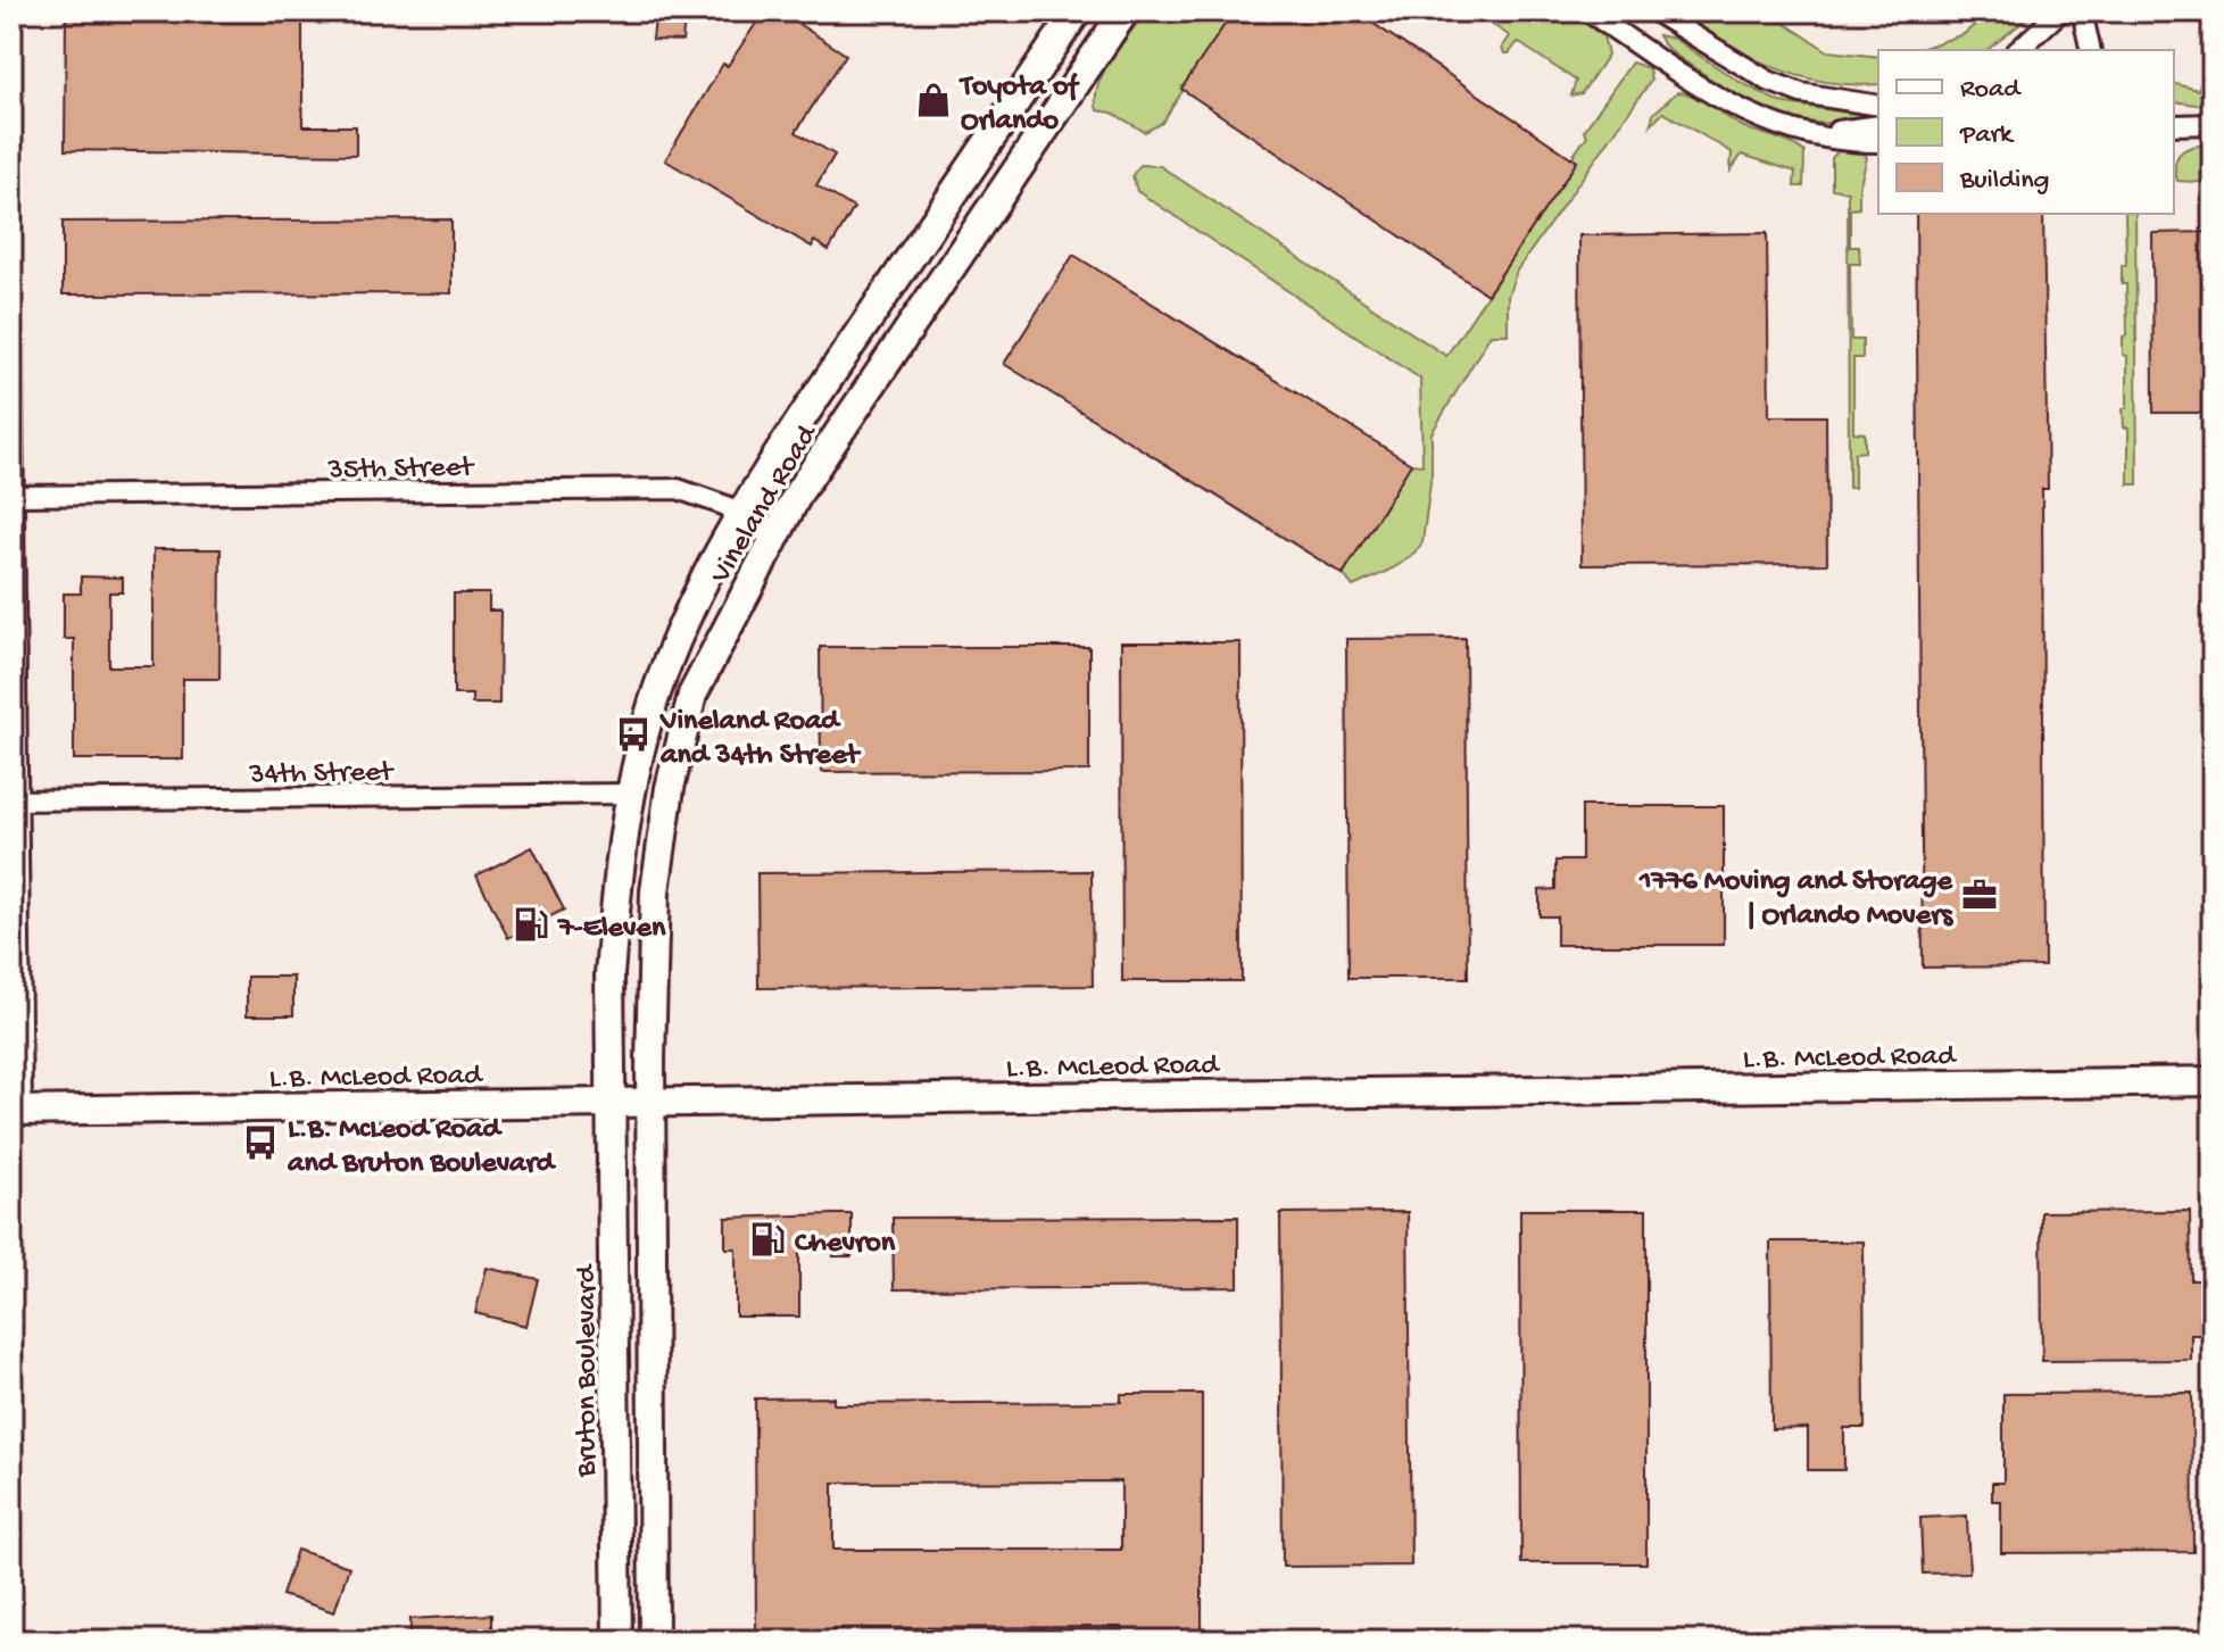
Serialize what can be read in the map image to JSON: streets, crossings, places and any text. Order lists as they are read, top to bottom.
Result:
{
  "streets": {
    "street": [
      "35th Street",
      "Vineland Road",
      "34th Street",
      "L.B. McLeod Road",
      "Bruton Boulevard"
    ]
  },
  "crossings": [
    ["35th Street", "Vineland Road"],
    ["Vineland Road", "34th Street"],
    ["Vineland Road", "L.B. McLeod Road"],
    ["Vineland Road", "Bruton Boulevard"],
    ["L.B. McLeod Road", "Bruton Boulevard"]
  ],
  "places": {
    "shop": ["Toyota of Orlando"],
    "bus stop": ["Vineland Road and 34th Street", "L.B. McLeod Road and Bruton Boulevard"],
    "office": ["1776 Moving and Storage | Orlando Movers"],
    "fuel station": ["7-Eleven", "Chevron"]
  },
  "legend": ["Road", "Park", "Building"]
}
